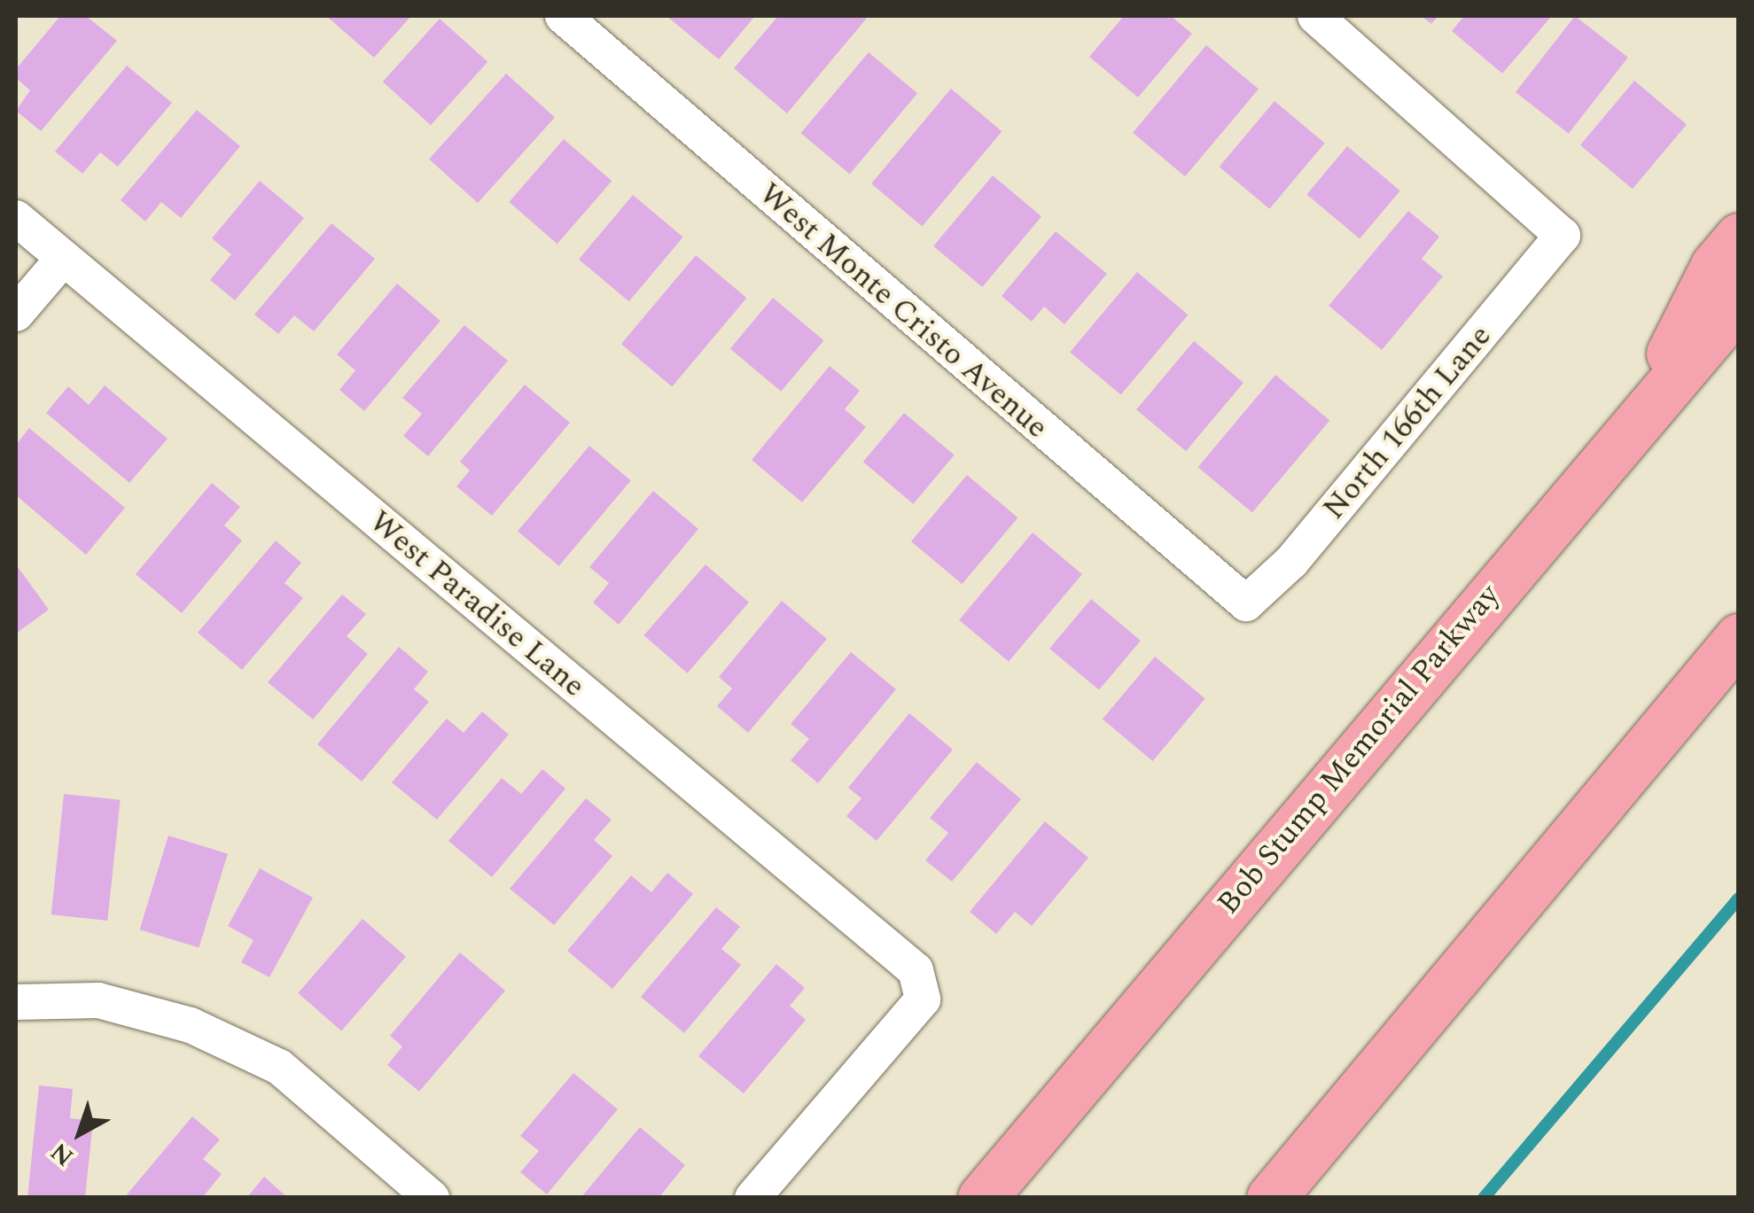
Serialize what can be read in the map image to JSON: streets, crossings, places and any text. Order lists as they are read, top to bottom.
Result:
{
  "streets": {
    "highway": ["Bob Stump Memorial Parkway"],
    "street": ["West Monte Cristo Avenue", "North 166th Lane", "West Paradise Lane"]
  },
  "crossings": [
    ["West Monte Cristo Avenue", "North 166th Lane"]
  ],
  "north": "bottom left"
}
